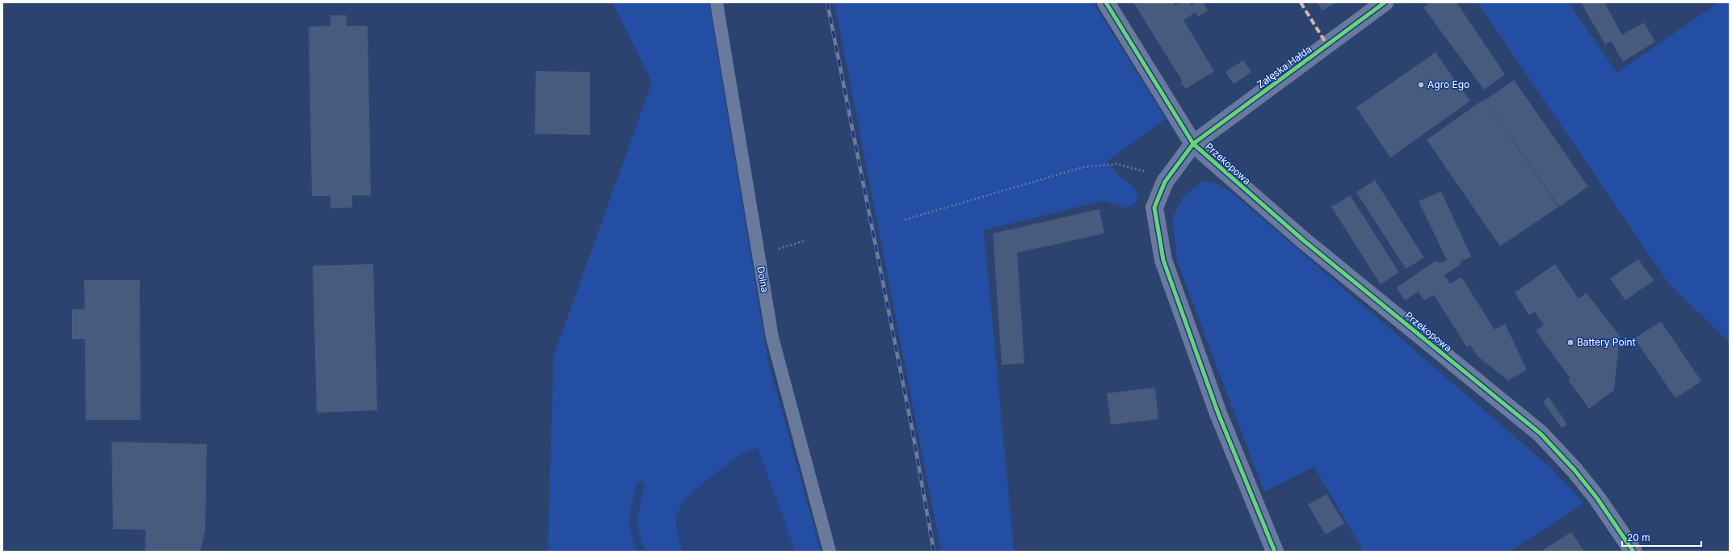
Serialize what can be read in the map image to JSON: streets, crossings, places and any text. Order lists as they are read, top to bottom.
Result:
{
  "streets": {
    "street": ["Załęska Hałda", "Przekopowa"],
    "lane": ["Dolna"]
  },
  "crossings": [
    ["Załęska Hałda", "Przekopowa"]
  ],
  "places": ["Agro Ego", "Battery Point"],
  "scale_bar": "20 m"
}
